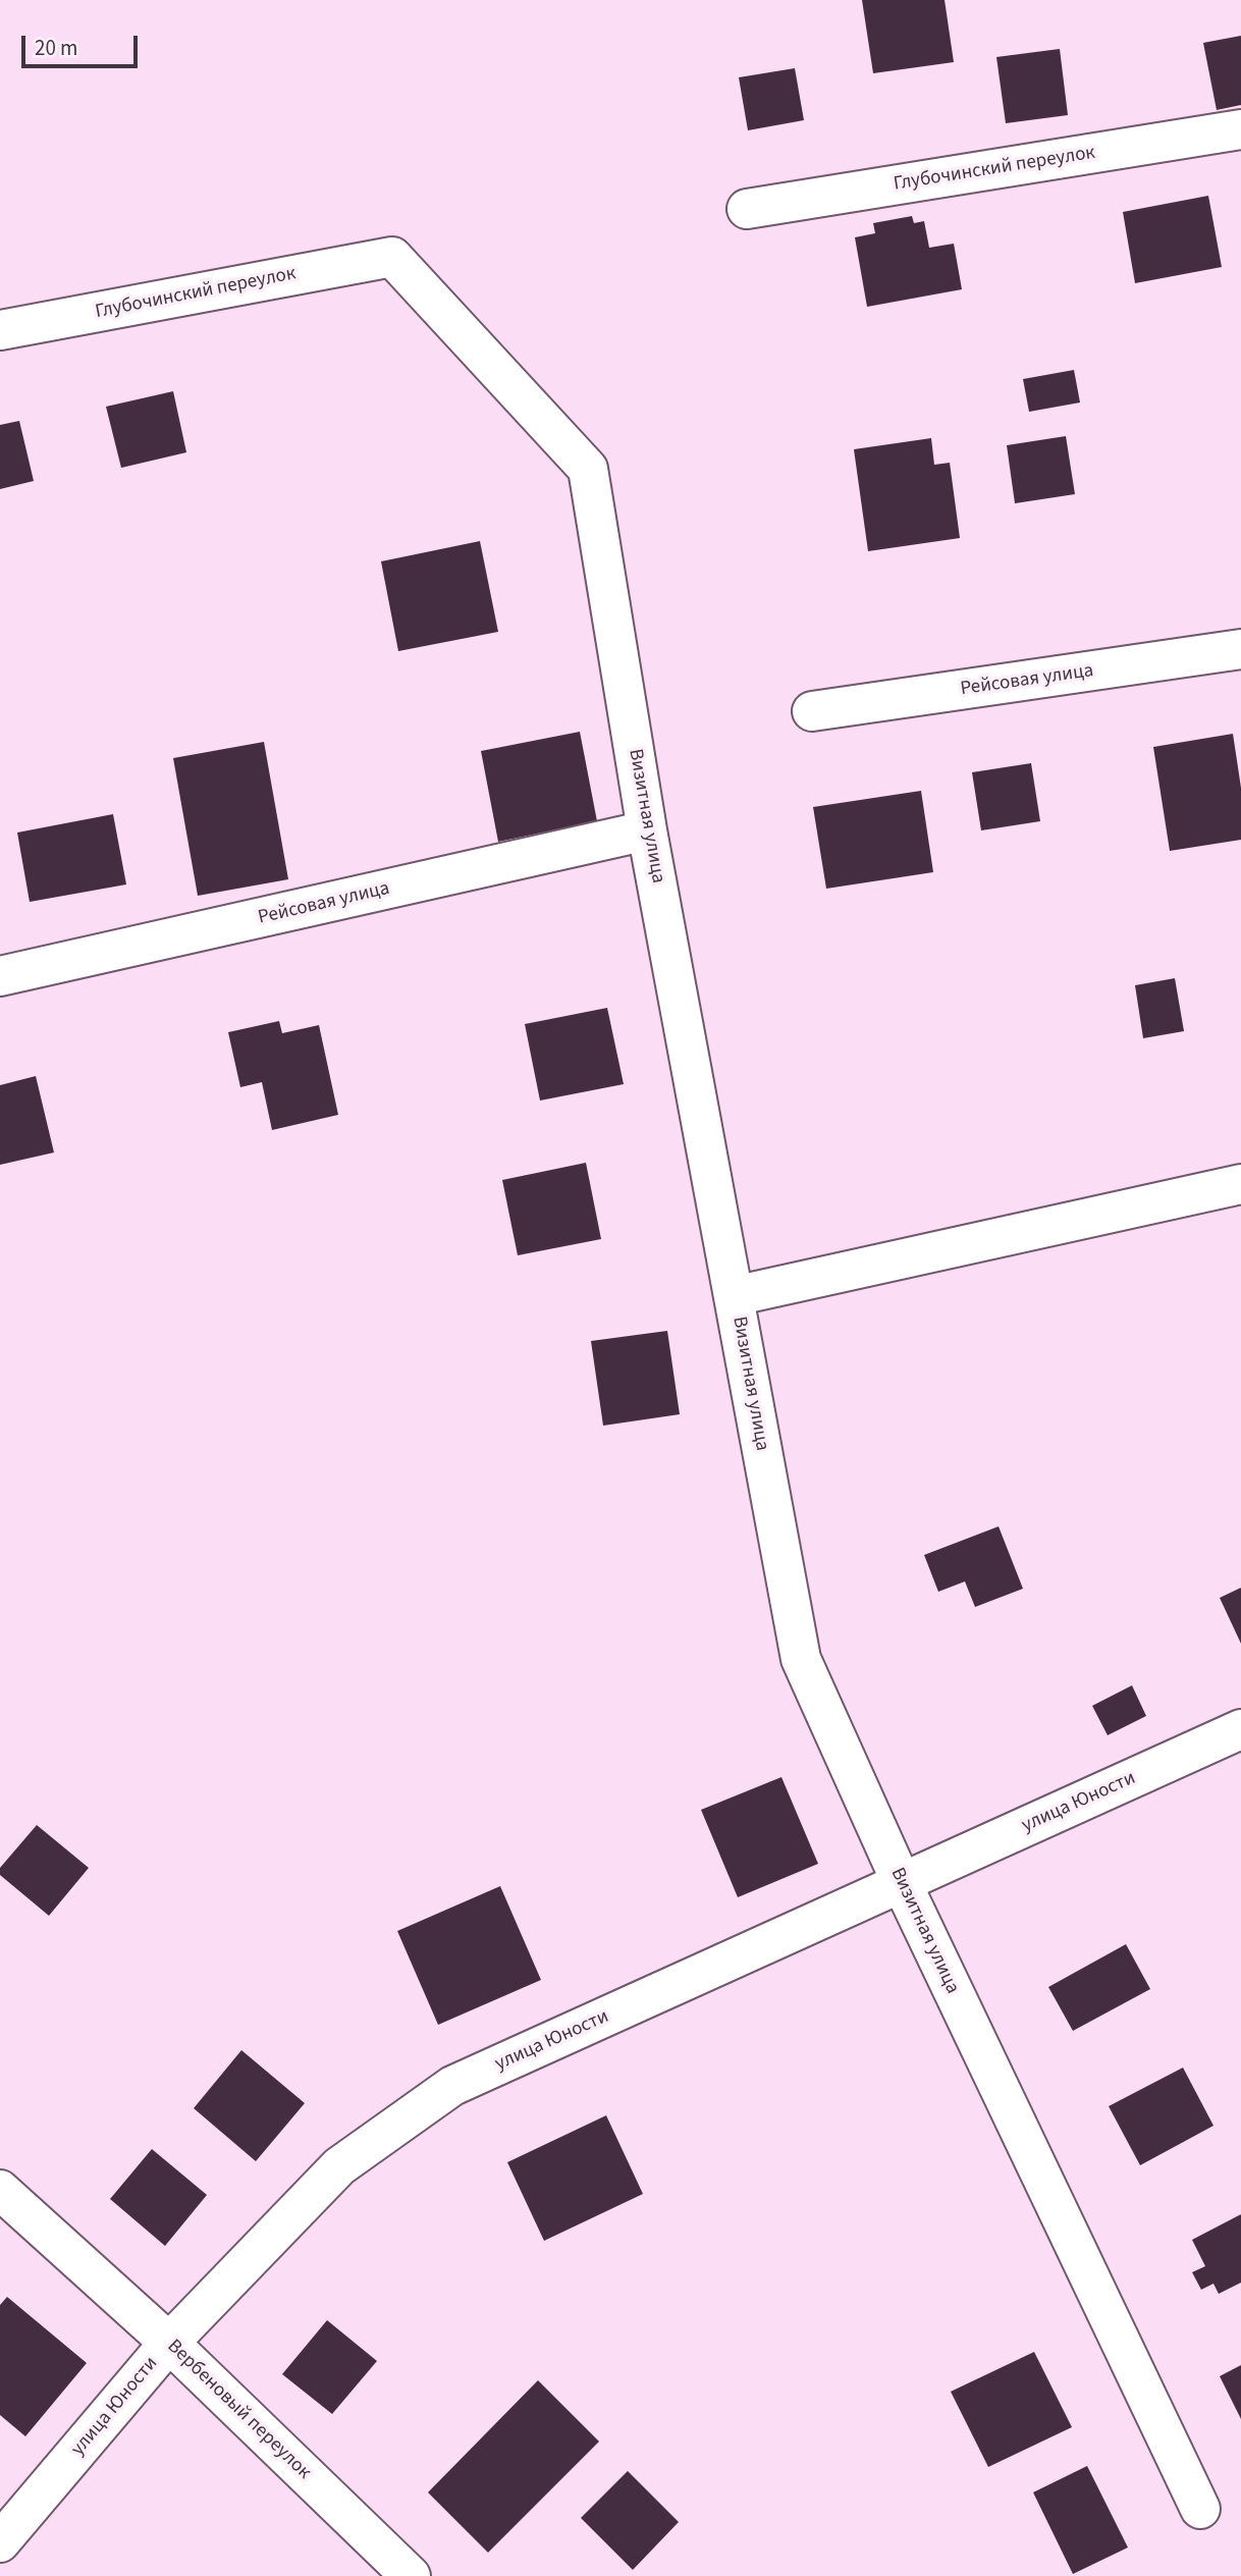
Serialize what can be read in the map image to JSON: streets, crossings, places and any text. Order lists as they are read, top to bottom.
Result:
{
  "streets": {
    "street": [
      "Глубочинский переулок",
      "Рейсовая улица",
      "Визитная улица",
      "улица Юности",
      "Вербеновый переулок"
    ]
  },
  "crossings": [
    ["Глубочинский переулок", "Визитная улица"],
    ["Рейсовая улица", "Визитная улица"],
    ["Визитная улица", "улица Юности"],
    ["улица Юности", "Вербеновый переулок"]
  ],
  "scale_bar": "20 m"
}
